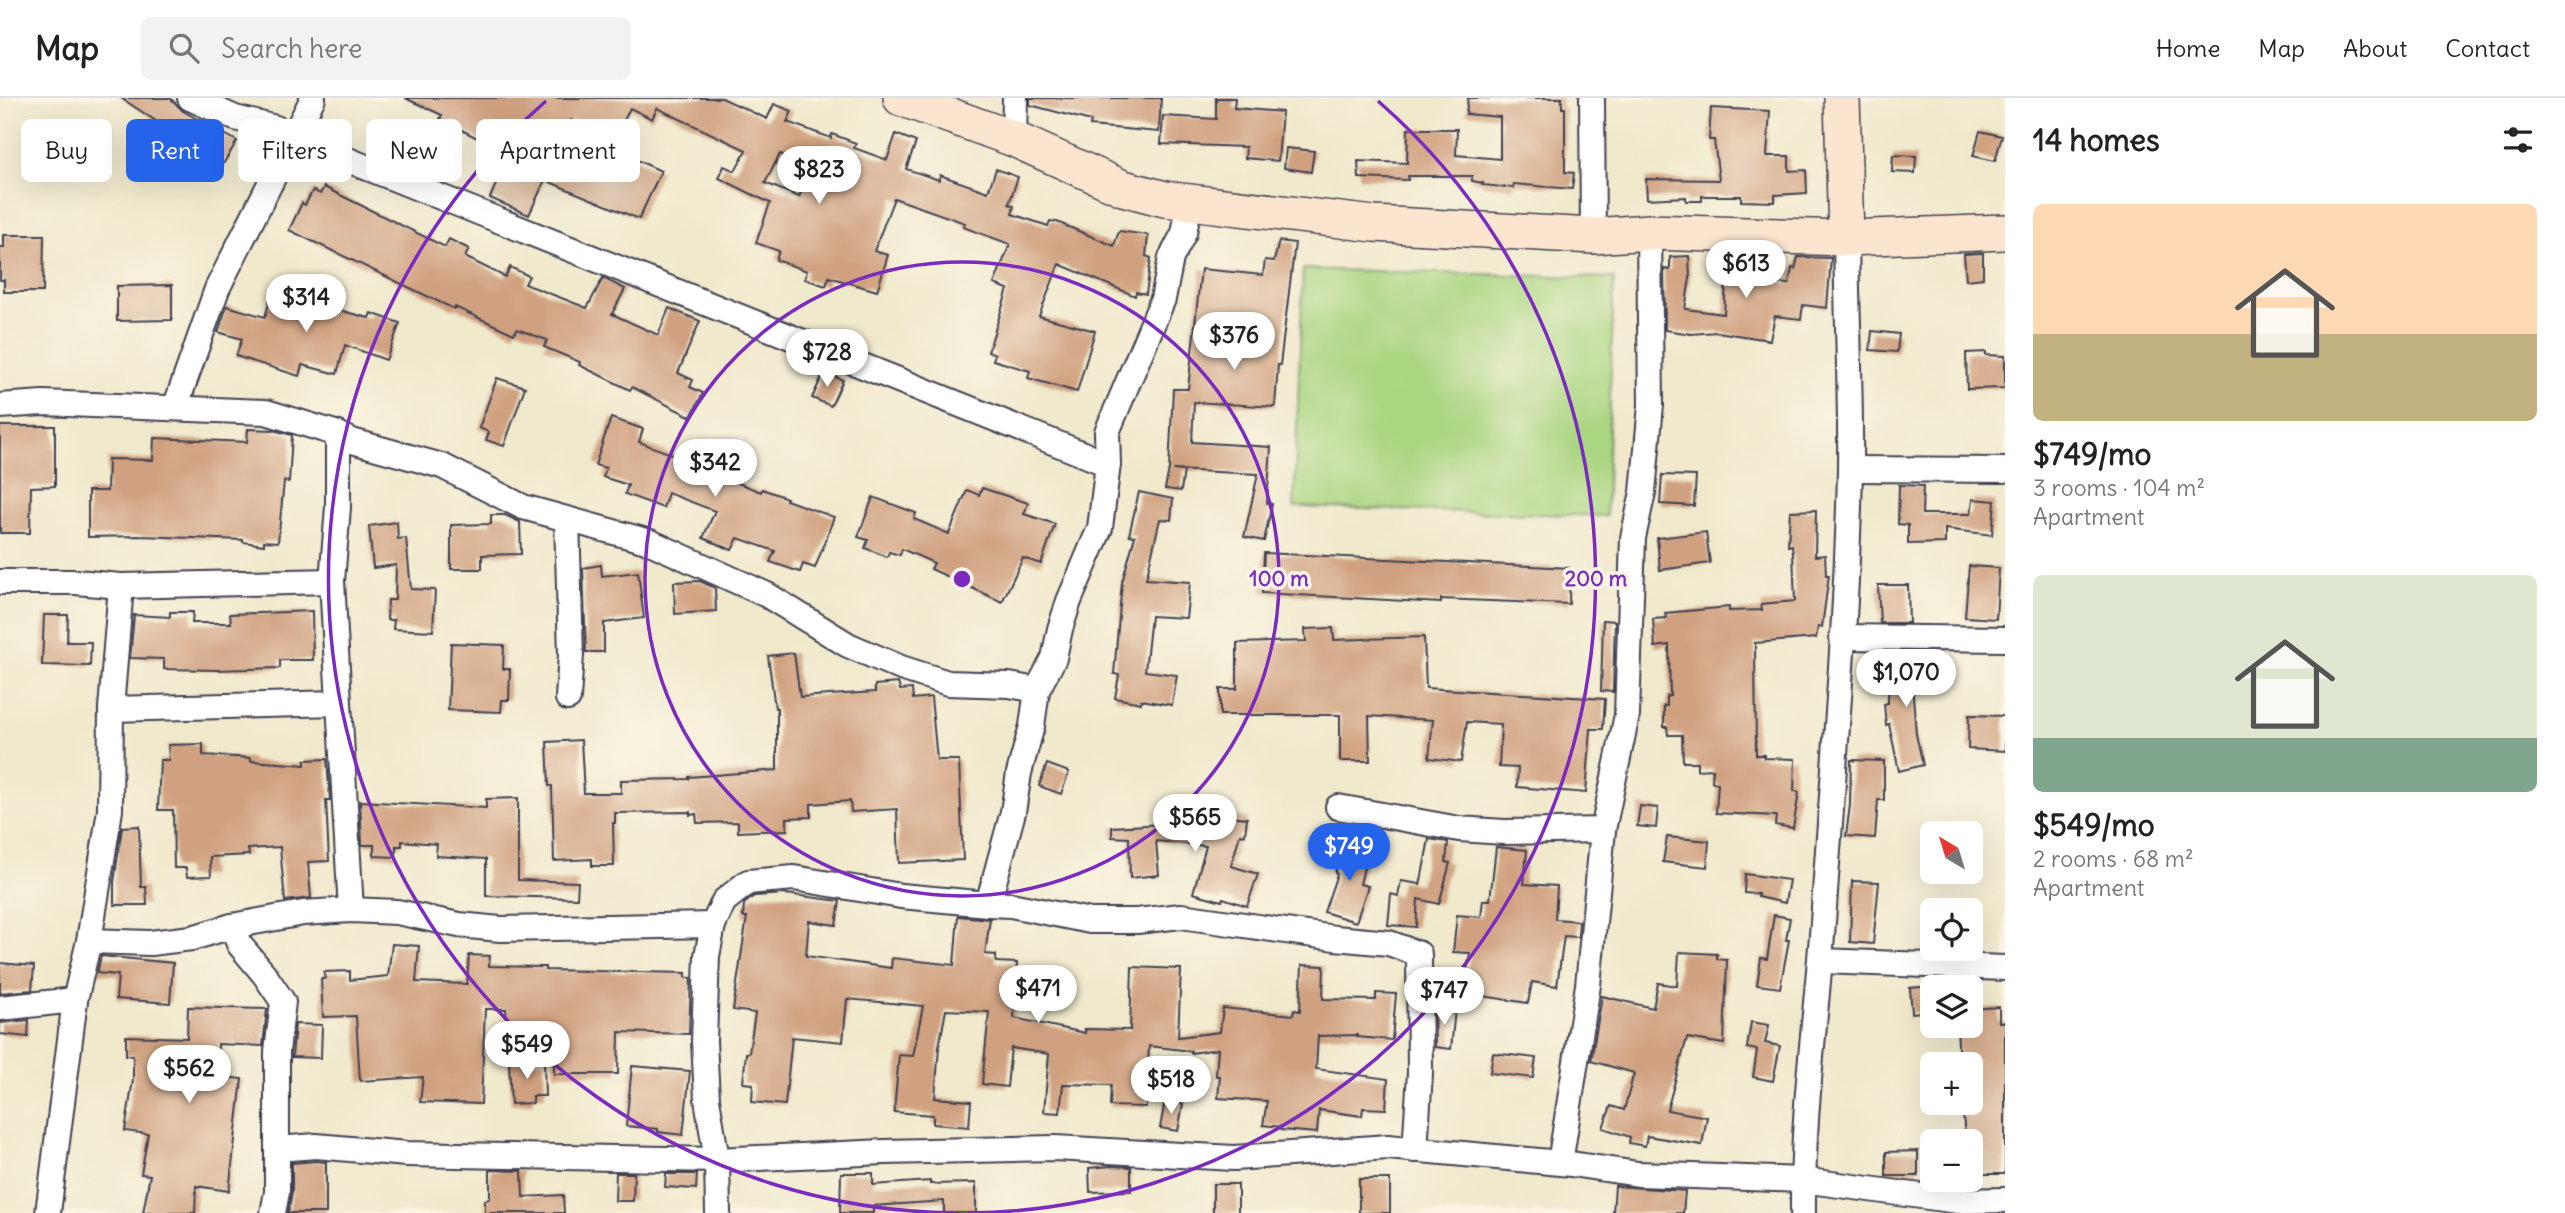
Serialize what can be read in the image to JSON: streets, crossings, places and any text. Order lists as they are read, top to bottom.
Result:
{
  "north": "top left",
  "page": {
    "header": "Map",
    "search": "Search here",
    "nav": [
      "Home",
      "Map",
      "About",
      "Contact"
    ],
    "heading": "14 homes",
    "chip": [
      "Buy",
      "Rent",
      "Filters",
      "New",
      "Apartment"
    ],
    "price": [
      "$823",
      "$613",
      "$314",
      "$376",
      "$728",
      "$342",
      "$1,070",
      "$565",
      "$749",
      "$471",
      "$747",
      "$549",
      "$562",
      "$518"
    ],
    "list": [
      {
        "name": "$749/mo",
        "note": "3 rooms · 104 m² · Apartment"
      },
      {
        "name": "$549/mo",
        "note": "2 rooms · 68 m² · Apartment"
      }
    ],
    "map_buttons": ["+", "−"]
  },
  "rings": ["100 m", "200 m"]
}
